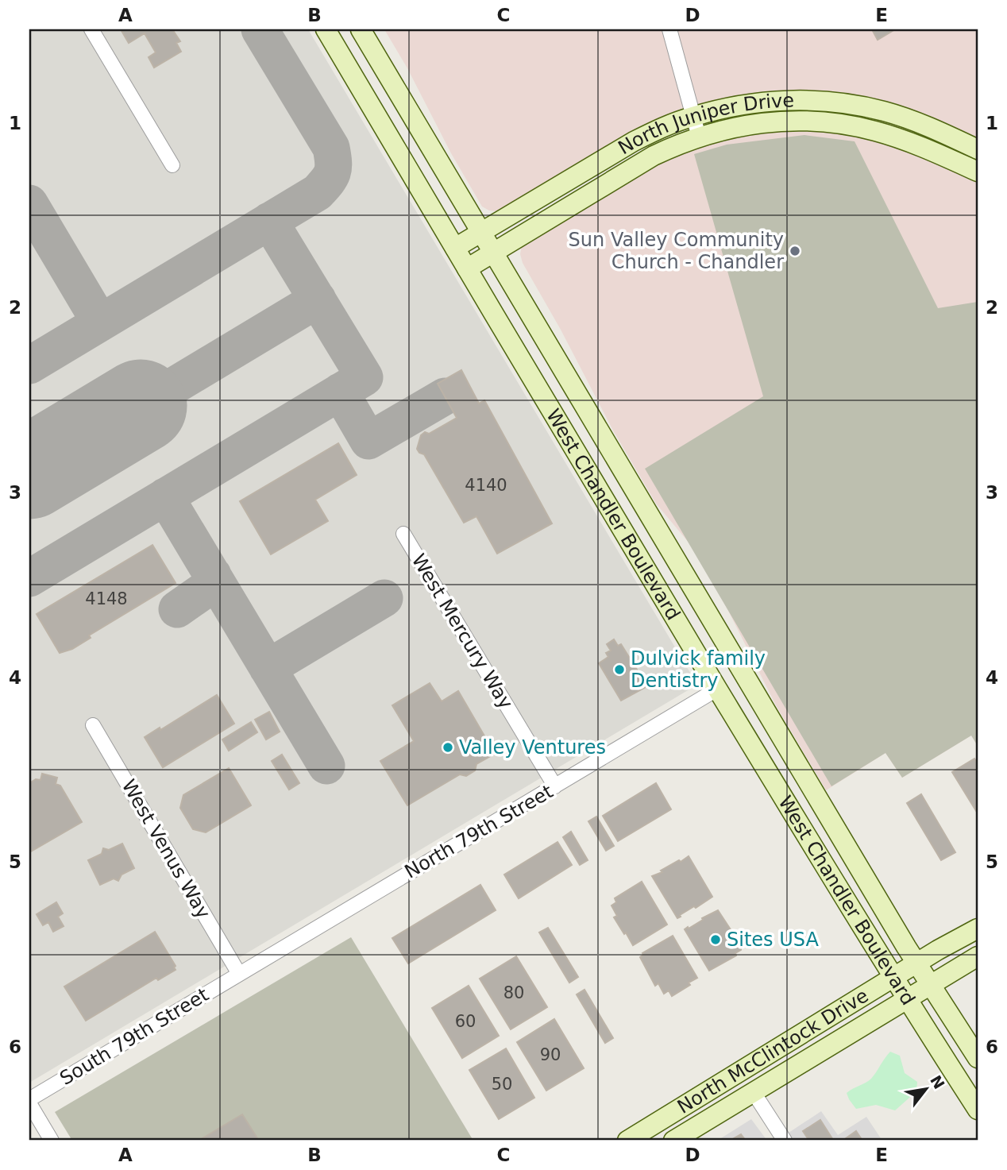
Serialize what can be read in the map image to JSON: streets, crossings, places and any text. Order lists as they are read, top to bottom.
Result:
{
  "streets": {
    "main road": ["North Juniper Drive", "West Chandler Boulevard", "North McClintock Drive"],
    "street": [
      "West Mercury Way",
      "North 79th Street",
      "West Venus Way",
      "South 79th Street"
    ]
  },
  "crossings": [
    ["North Juniper Drive", "West Chandler Boulevard"],
    ["West Chandler Boulevard", "North 79th Street"],
    ["West Chandler Boulevard", "North McClintock Drive"],
    ["West Mercury Way", "North 79th Street"],
    ["North 79th Street", "West Venus Way"],
    ["North 79th Street", "South 79th Street"],
    ["West Venus Way", "South 79th Street"]
  ],
  "places": [
    "Sun Valley Community Church - Chandler",
    "Dulvick family Dentistry",
    "Valley Ventures",
    "Sites USA"
  ],
  "house_numbers": [
    "4140",
    "4148",
    "80",
    "60",
    "90",
    "50"
  ],
  "north": "top right",
  "grid": {
    "columns": [
      "A",
      "B",
      "C",
      "D",
      "E"
    ],
    "rows": [
      "1",
      "2",
      "3",
      "4",
      "5",
      "6"
    ]
  }
}
